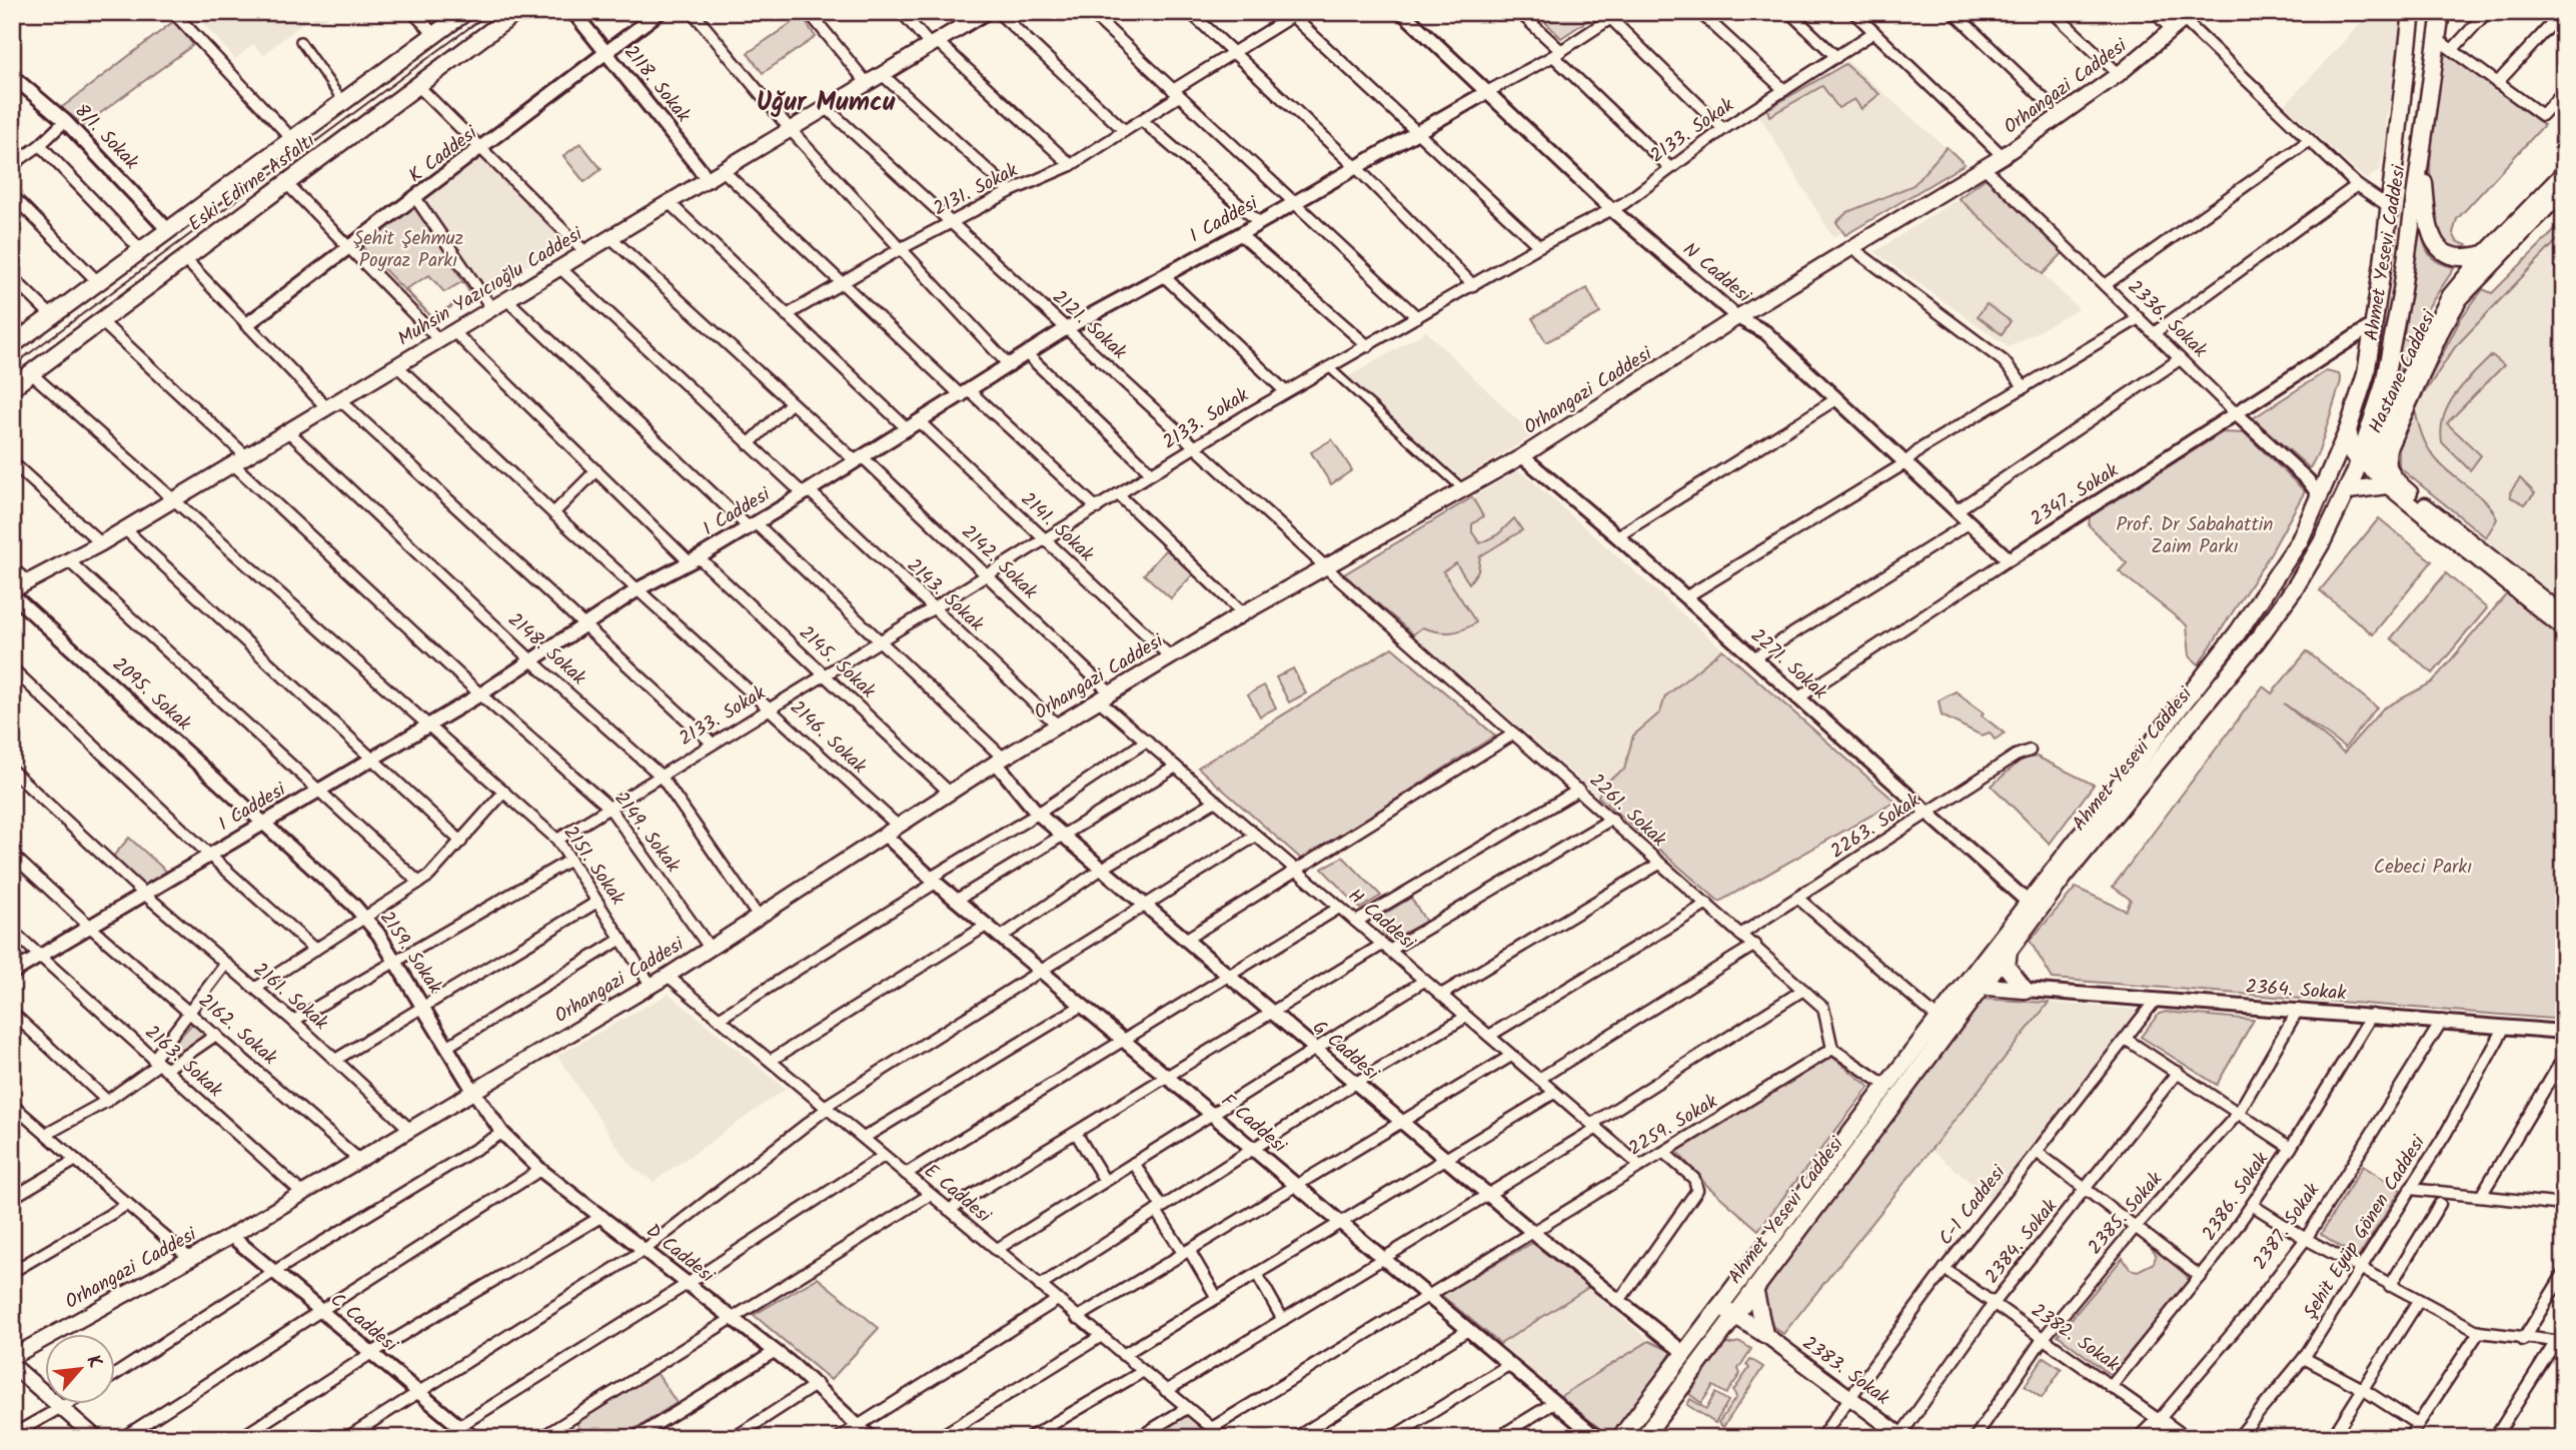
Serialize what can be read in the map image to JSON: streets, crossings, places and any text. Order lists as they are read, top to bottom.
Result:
{
  "streets": {
    "main road": [
      "Orhangazi Caddesi",
      "Eski Edirne Asfaltı",
      "Ahmet Yesevi Caddesi",
      "Muhsin Yazıcıoğlu Caddesi",
      "Hastane Caddesi",
      "2387. Sokak",
      "2382. Sokak",
      "2383. Sokak"
    ],
    "street": [
      "2118. Sokak",
      "2133. Sokak",
      "8/1. Sokak",
      "K Caddesi",
      "2131. Sokak",
      "I Caddesi",
      "N Caddesi",
      "2336. Sokak",
      "2121. Sokak",
      "2347. Sokak",
      "2141. Sokak",
      "2142. Sokak",
      "2143. Sokak",
      "2148. Sokak",
      "2145. Sokak",
      "2271. Sokak",
      "2095. Sokak",
      "2146. Sokak",
      "2261. Sokak",
      "2263. Sokak",
      "2149. Sokak",
      "2151. Sokak",
      "H Caddesi",
      "2159. Sokak",
      "2364. Sokak",
      "2161. Sokak",
      "2162. Sokak",
      "G Caddesi",
      "2163. Sokak",
      "F Caddesi",
      "2259. Sokak",
      "E Caddesi",
      "2386. Sokak",
      "C-1 Caddesi",
      "2385. Sokak",
      "Şehit Eyüp Gönen Caddesi",
      "2384. Sokak",
      "D Caddesi",
      "C Caddesi"
    ]
  },
  "crossings": [
    ["2118. Sokak", "K Caddesi"],
    ["2118. Sokak", "Muhsin Yazıcıoğlu Caddesi"],
    ["Orhangazi Caddesi", "N Caddesi"],
    ["Orhangazi Caddesi", "2336. Sokak"],
    ["Orhangazi Caddesi", "2121. Sokak"],
    ["Orhangazi Caddesi", "2141. Sokak"],
    ["Orhangazi Caddesi", "2142. Sokak"],
    ["Orhangazi Caddesi", "2143. Sokak"],
    ["Orhangazi Caddesi", "2148. Sokak"],
    ["Orhangazi Caddesi", "2145. Sokak"],
    ["Orhangazi Caddesi", "2271. Sokak"],
    ["Orhangazi Caddesi", "2146. Sokak"],
    ["Orhangazi Caddesi", "2261. Sokak"],
    ["Orhangazi Caddesi", "2149. Sokak"],
    ["Orhangazi Caddesi", "2151. Sokak"],
    ["Orhangazi Caddesi", "H Caddesi"],
    ["Orhangazi Caddesi", "2159. Sokak"],
    ["Orhangazi Caddesi", "2161. Sokak"],
    ["Orhangazi Caddesi", "2162. Sokak"],
    ["Orhangazi Caddesi", "G Caddesi"],
    ["Orhangazi Caddesi", "2163. Sokak"],
    ["Orhangazi Caddesi", "F Caddesi"],
    ["Orhangazi Caddesi", "E Caddesi"],
    ["Orhangazi Caddesi", "D Caddesi"],
    ["Orhangazi Caddesi", "C Caddesi"],
    ["2133. Sokak", "N Caddesi"],
    ["2133. Sokak", "2121. Sokak"],
    ["2133. Sokak", "2141. Sokak"],
    ["2133. Sokak", "2142. Sokak"],
    ["2133. Sokak", "2143. Sokak"],
    ["2133. Sokak", "2148. Sokak"],
    ["2133. Sokak", "2145. Sokak"],
    ["2133. Sokak", "2146. Sokak"],
    ["2133. Sokak", "2149. Sokak"],
    ["2133. Sokak", "2151. Sokak"],
    ["8/1. Sokak", "Eski Edirne Asfaltı"],
    ["Eski Edirne Asfaltı", "2149. Sokak"],
    ["Eski Edirne Asfaltı", "2151. Sokak"],
    ["2131. Sokak", "2121. Sokak"],
    ["I Caddesi", "N Caddesi"],
    ["I Caddesi", "2121. Sokak"],
    ["I Caddesi", "2141. Sokak"],
    ["I Caddesi", "2142. Sokak"],
    ["I Caddesi", "2143. Sokak"],
    ["I Caddesi", "2148. Sokak"],
    ["I Caddesi", "2145. Sokak"],
    ["I Caddesi", "2095. Sokak"],
    ["I Caddesi", "2146. Sokak"],
    ["I Caddesi", "2149. Sokak"],
    ["I Caddesi", "2151. Sokak"],
    ["I Caddesi", "2159. Sokak"],
    ["I Caddesi", "2161. Sokak"],
    ["I Caddesi", "2162. Sokak"],
    ["I Caddesi", "2163. Sokak"],
    ["Ahmet Yesevi Caddesi", "2336. Sokak"],
    ["Ahmet Yesevi Caddesi", "2347. Sokak"],
    ["Ahmet Yesevi Caddesi", "2271. Sokak"],
    ["Ahmet Yesevi Caddesi", "G Caddesi"],
    ["N Caddesi", "2347. Sokak"],
    ["Muhsin Yazıcıoğlu Caddesi", "2121. Sokak"],
    ["Muhsin Yazıcıoğlu Caddesi", "2142. Sokak"],
    ["Muhsin Yazıcıoğlu Caddesi", "2143. Sokak"],
    ["Muhsin Yazıcıoğlu Caddesi", "2148. Sokak"],
    ["Muhsin Yazıcıoğlu Caddesi", "2145. Sokak"],
    ["Muhsin Yazıcıoğlu Caddesi", "2095. Sokak"],
    ["Muhsin Yazıcıoğlu Caddesi", "2146. Sokak"],
    ["Muhsin Yazıcıoğlu Caddesi", "2149. Sokak"],
    ["Muhsin Yazıcıoğlu Caddesi", "2151. Sokak"],
    ["2336. Sokak", "2347. Sokak"],
    ["2121. Sokak", "2261. Sokak"],
    ["2347. Sokak", "2271. Sokak"],
    ["2142. Sokak", "H Caddesi"],
    ["2271. Sokak", "2263. Sokak"],
    ["2095. Sokak", "2159. Sokak"],
    ["2261. Sokak", "2263. Sokak"],
    ["2261. Sokak", "2259. Sokak"],
    ["H Caddesi", "2259. Sokak"],
    ["2159. Sokak", "D Caddesi"],
    ["2364. Sokak", "2386. Sokak"],
    ["2364. Sokak", "C-1 Caddesi"],
    ["2364. Sokak", "2385. Sokak"],
    ["2364. Sokak", "2387. Sokak"],
    ["2364. Sokak", "Şehit Eyüp Gönen Caddesi"],
    ["G Caddesi", "2259. Sokak"],
    ["F Caddesi", "2259. Sokak"],
    ["2259. Sokak", "E Caddesi"],
    ["2386. Sokak", "2382. Sokak"],
    ["C-1 Caddesi", "2382. Sokak"],
    ["C-1 Caddesi", "2383. Sokak"],
    ["2385. Sokak", "2382. Sokak"],
    ["2387. Sokak", "2382. Sokak"],
    ["2384. Sokak", "2382. Sokak"],
    ["2384. Sokak", "2383. Sokak"]
  ],
  "districts": ["Uğur Mumcu"],
  "parks": ["Şehit Şehmuz Poyraz Parkı", "Prof. Dr Sabahattin Zaim Parkı", "Cebeci Parkı"],
  "north": "top right"
}
